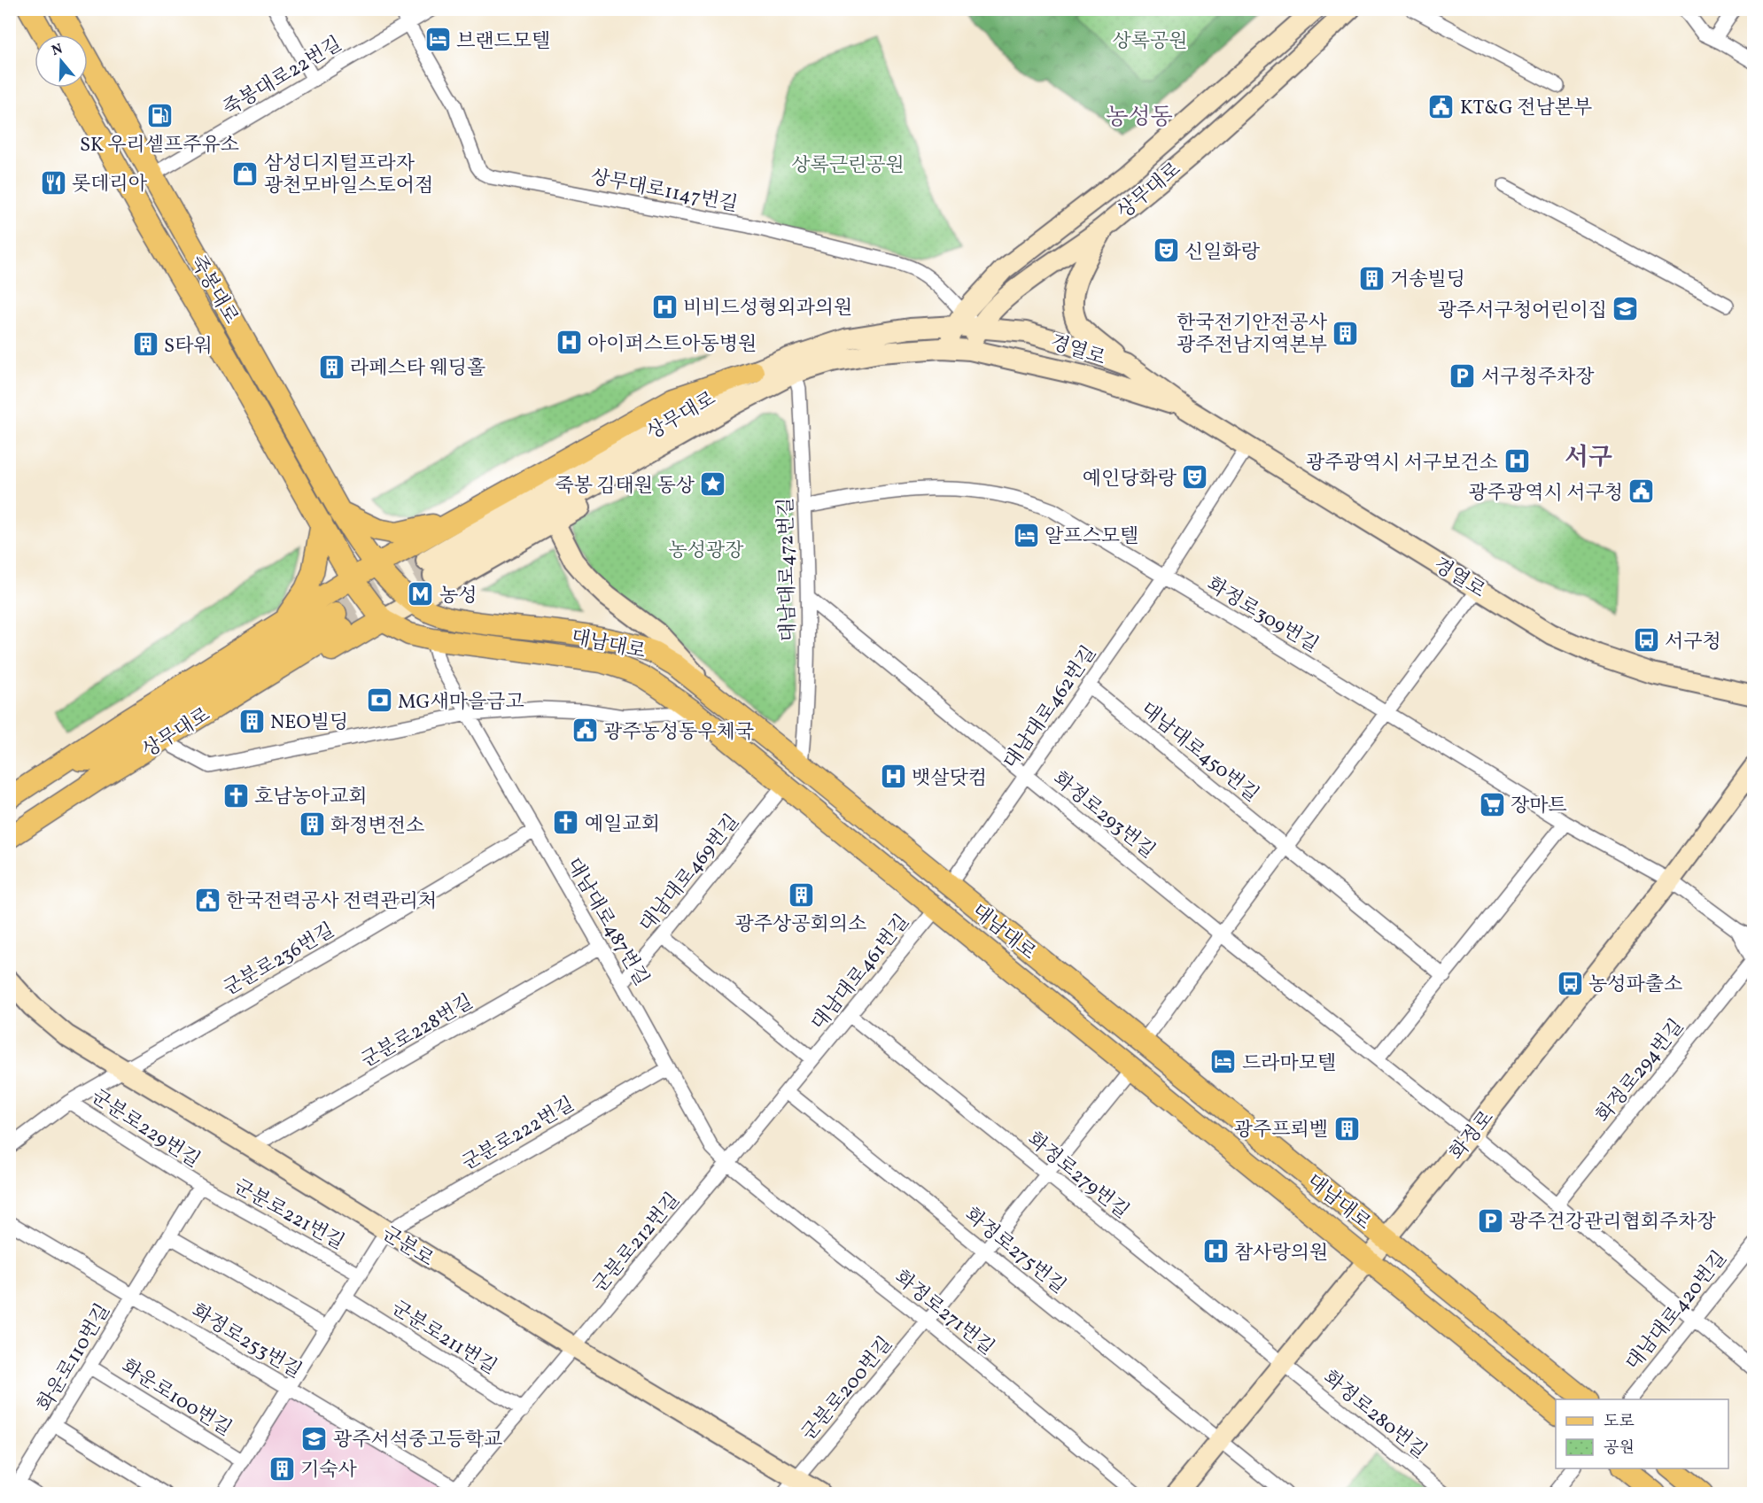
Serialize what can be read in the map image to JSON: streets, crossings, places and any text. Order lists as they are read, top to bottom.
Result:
{
  "streets": {
    "main road": ["상무대로", "죽봉대로", "대남대로"],
    "street": [
      "죽봉대로22번길",
      "상무대로1147번길",
      "경열로",
      "대남대로472번길",
      "화정로309번길",
      "대남대로462번길",
      "대남대로450번길",
      "화정로293번길",
      "대남대로469번길",
      "대남대로487번길",
      "군분로236번길",
      "대남대로461번길",
      "군분로228번길",
      "화정로294번길",
      "군분로229번길",
      "군분로222번길",
      "화정로",
      "화정로279번길",
      "군분로221번길",
      "군분로212번길",
      "군분로",
      "화정로275번길",
      "대남대로420번길",
      "화정로271번길",
      "군분로211번길",
      "화정로253번길",
      "화운로110번길",
      "군분로200번길",
      "화운로100번길",
      "화정로280번길"
    ]
  },
  "crossings": [
    ["죽봉대로22번길", "상무대로1147번길"],
    ["죽봉대로22번길", "죽봉대로"],
    ["상무대로1147번길", "상무대로"],
    ["상무대로1147번길", "경열로"],
    ["상무대로", "죽봉대로"],
    ["상무대로", "경열로"],
    ["상무대로", "대남대로472번길"],
    ["상무대로", "대남대로"],
    ["상무대로", "대남대로487번길"],
    ["죽봉대로", "대남대로"],
    ["경열로", "대남대로462번길"],
    ["대남대로472번길", "화정로309번길"],
    ["대남대로472번길", "대남대로"],
    ["대남대로472번길", "화정로293번길"],
    ["화정로309번길", "대남대로462번길"],
    ["화정로309번길", "화정로"],
    ["대남대로", "대남대로462번길"],
    ["대남대로", "대남대로469번길"],
    ["대남대로", "대남대로487번길"],
    ["대남대로", "대남대로461번길"],
    ["대남대로", "화정로"],
    ["대남대로", "군분로200번길"],
    ["대남대로462번길", "대남대로450번길"],
    ["대남대로462번길", "화정로293번길"],
    ["화정로293번길", "화정로"],
    ["대남대로469번길", "대남대로487번길"],
    ["대남대로469번길", "대남대로461번길"],
    ["대남대로487번길", "군분로236번길"],
    ["대남대로487번길", "대남대로461번길"],
    ["대남대로487번길", "군분로228번길"],
    ["대남대로487번길", "군분로222번길"],
    ["대남대로487번길", "군분로212번길"],
    ["대남대로487번길", "화정로271번길"],
    ["군분로236번길", "군분로229번길"],
    ["군분로236번길", "군분로"],
    ["대남대로461번길", "화정로279번길"],
    ["대남대로461번길", "군분로212번길"],
    ["대남대로461번길", "화정로275번길"],
    ["대남대로461번길", "화정로271번길"],
    ["군분로228번길", "군분로"],
    ["군분로229번길", "군분로221번길"],
    ["군분로229번길", "화정로253번길"],
    ["군분로229번길", "화운로110번길"],
    ["군분로222번길", "군분로221번길"],
    ["군분로222번길", "군분로"],
    ["화정로", "화정로279번길"],
    ["화정로", "화정로275번길"],
    ["화정로", "화정로280번길"],
    ["화정로279번길", "군분로200번길"],
    ["화정로279번길", "화정로280번길"],
    ["군분로221번길", "군분로"],
    ["군분로221번길", "군분로211번길"],
    ["군분로221번길", "화정로253번길"],
    ["군분로221번길", "화운로100번길"],
    ["군분로212번길", "군분로"],
    ["군분로212번길", "화정로271번길"],
    ["군분로", "군분로200번길"],
    ["화정로275번길", "군분로200번길"],
    ["화정로271번길", "군분로200번길"],
    ["화정로253번길", "화운로110번길"],
    ["화정로253번길", "화운로100번길"],
    ["화운로110번길", "화운로100번길"]
  ],
  "districts": ["농성동", "서구"],
  "parks": ["상록공원", "상록근린공원", "농성광장"],
  "places": {
    "hotel": ["브랜드모텔", "알프스모텔", "드라마모텔"],
    "public building": [
      "KT&G 전남본부",
      "광주광역시 서구청",
      "광주농성동우체국",
      "한국전력공사 전력관리처"
    ],
    "fuel station": ["SK 우리셑프주유소"],
    "shop": ["삼성디지털프라자 광천모바일스토어점"],
    "restaurant": ["롯데리아"],
    "theatre": ["신일화랑", "예인당화랑"],
    "building": [
      "거송빌딩",
      "한국전기안전공사 광주전남지역본부",
      "S타워",
      "라페스타 웨딩홀",
      "NEO빌딩",
      "화정변전소",
      "광주상공회의소",
      "광주프뢰벨",
      "기숙사"
    ],
    "hospital": [
      "비비드성형외과의원",
      "아이퍼스트아동병원",
      "광주광역시 서구보건소",
      "뱃살닷컴",
      "참사랑의원"
    ],
    "school or university": ["광주서구청어린이집", "광주서석중고등학교"],
    "parking": ["서구청주차장", "광주건강관리협회주차장"],
    "place": ["죽봉 김태원 동상"],
    "metro station": ["농성"],
    "bus stop": ["서구청", "농성파출소"],
    "bank": ["MG새마을금고"],
    "church": ["호남농아교회", "예일교회"],
    "supermarket": ["장마트"]
  },
  "legend": ["도로", "공원"],
  "north": "top"
}
